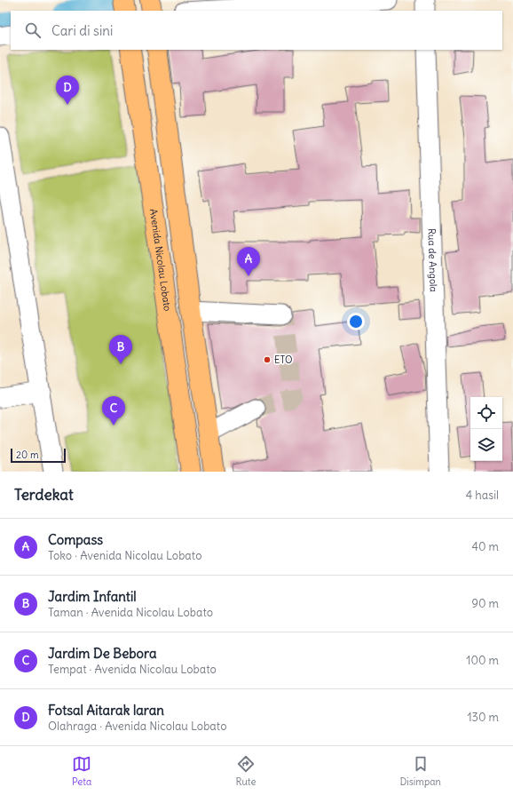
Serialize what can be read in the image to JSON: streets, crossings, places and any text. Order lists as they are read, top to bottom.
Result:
{
  "streets": {
    "main road": ["Avenida Nicolau Lobato"],
    "street": ["Rua de Angola"]
  },
  "places": ["ETO"],
  "scale_bar": "20 m",
  "page": {
    "search": "Cari di sini",
    "pins": [
      "D",
      "A",
      "B",
      "C"
    ],
    "scale": "20 m",
    "heading": ["Terdekat", "4 hasil"],
    "list": [
      {
        "mark": "A",
        "name": "Compass",
        "note": "Toko · Avenida Nicolau Lobato",
        "value": "40 m"
      },
      {
        "mark": "B",
        "name": "Jardim Infantil",
        "note": "Taman · Avenida Nicolau Lobato",
        "value": "90 m"
      },
      {
        "mark": "C",
        "name": "Jardim De Bebora",
        "note": "Tempat · Avenida Nicolau Lobato",
        "value": "100 m"
      },
      {
        "mark": "D",
        "name": "Fotsal Aitarak laran",
        "note": "Olahraga · Avenida Nicolau Lobato",
        "value": "130 m"
      }
    ],
    "nav": ["Peta", "Rute", "Disimpan"]
  }
}
